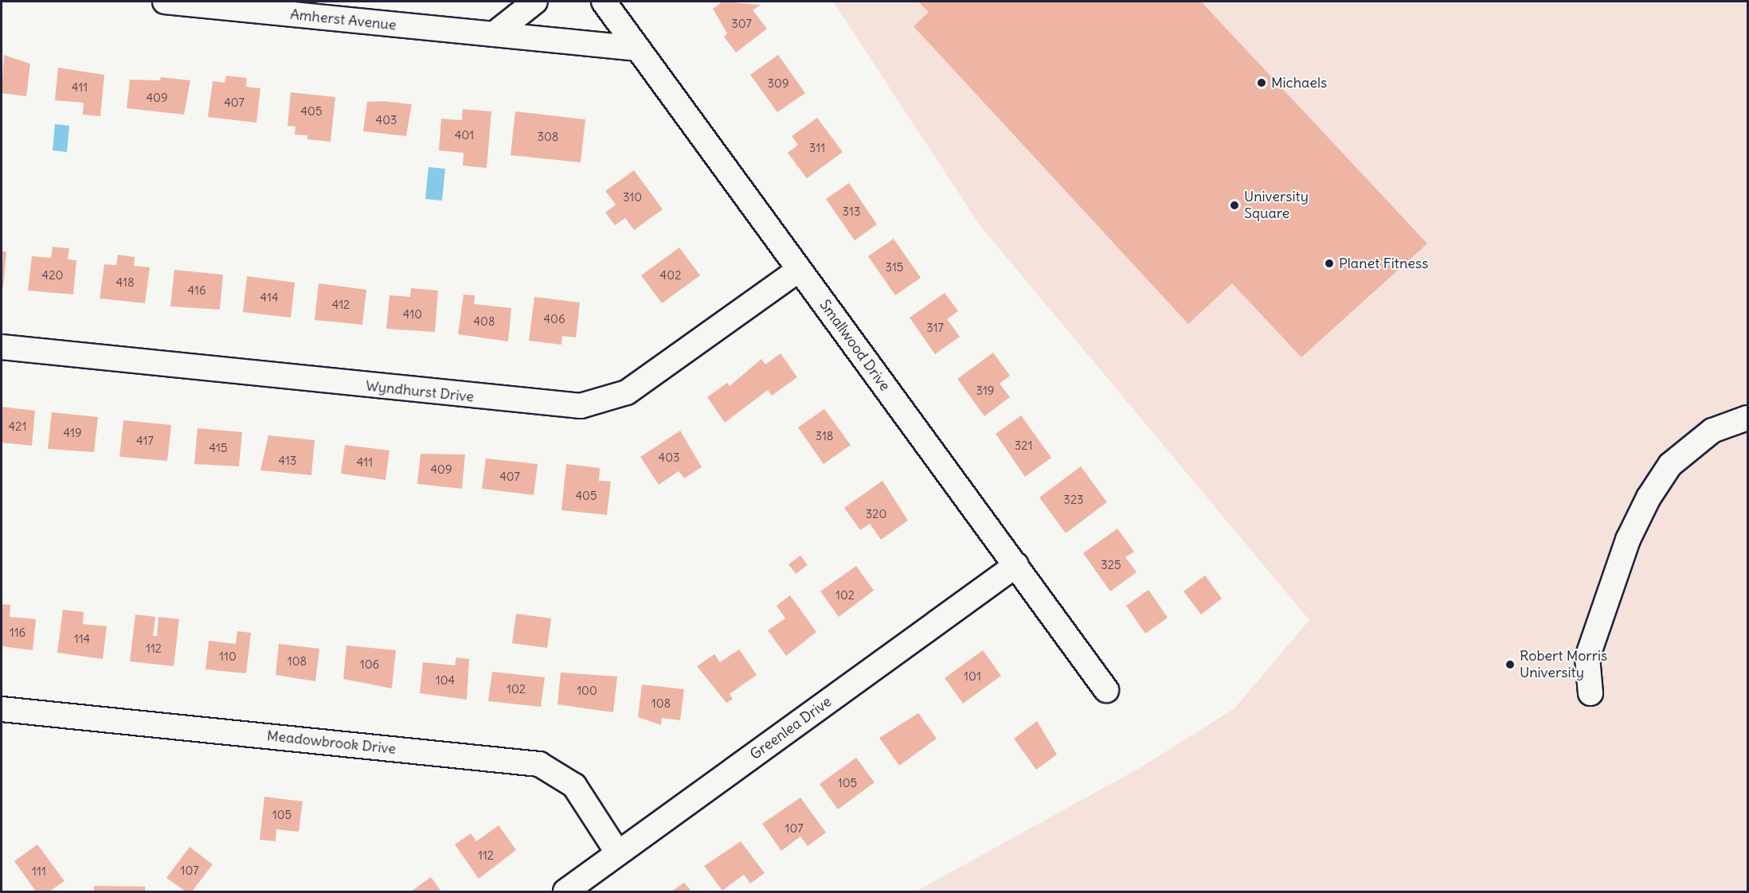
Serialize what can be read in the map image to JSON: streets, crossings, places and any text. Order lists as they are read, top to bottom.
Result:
{
  "streets": {
    "street": [
      "Amherst Avenue",
      "Smallwood Drive",
      "Wyndhurst Drive",
      "Greenlea Drive",
      "Meadowbrook Drive"
    ]
  },
  "crossings": [
    ["Amherst Avenue", "Smallwood Drive"],
    ["Smallwood Drive", "Wyndhurst Drive"],
    ["Smallwood Drive", "Greenlea Drive"],
    ["Greenlea Drive", "Meadowbrook Drive"]
  ],
  "places": [
    "Michaels",
    "University Square",
    "Planet Fitness",
    "Robert Morris University"
  ],
  "house_numbers": [
    "307",
    "309",
    "411",
    "409",
    "407",
    "405",
    "403",
    "401",
    "308",
    "311",
    "310",
    "313",
    "315",
    "420",
    "402",
    "418",
    "416",
    "414",
    "412",
    "410",
    "406",
    "408",
    "317",
    "319",
    "421",
    "419",
    "318",
    "417",
    "321",
    "415",
    "403",
    "413",
    "411",
    "409",
    "407",
    "405",
    "323",
    "320",
    "325",
    "102",
    "116",
    "114",
    "112",
    "110",
    "108",
    "106",
    "101",
    "104",
    "102",
    "100",
    "108",
    "105",
    "105",
    "107",
    "112",
    "107",
    "111"
  ]
}
